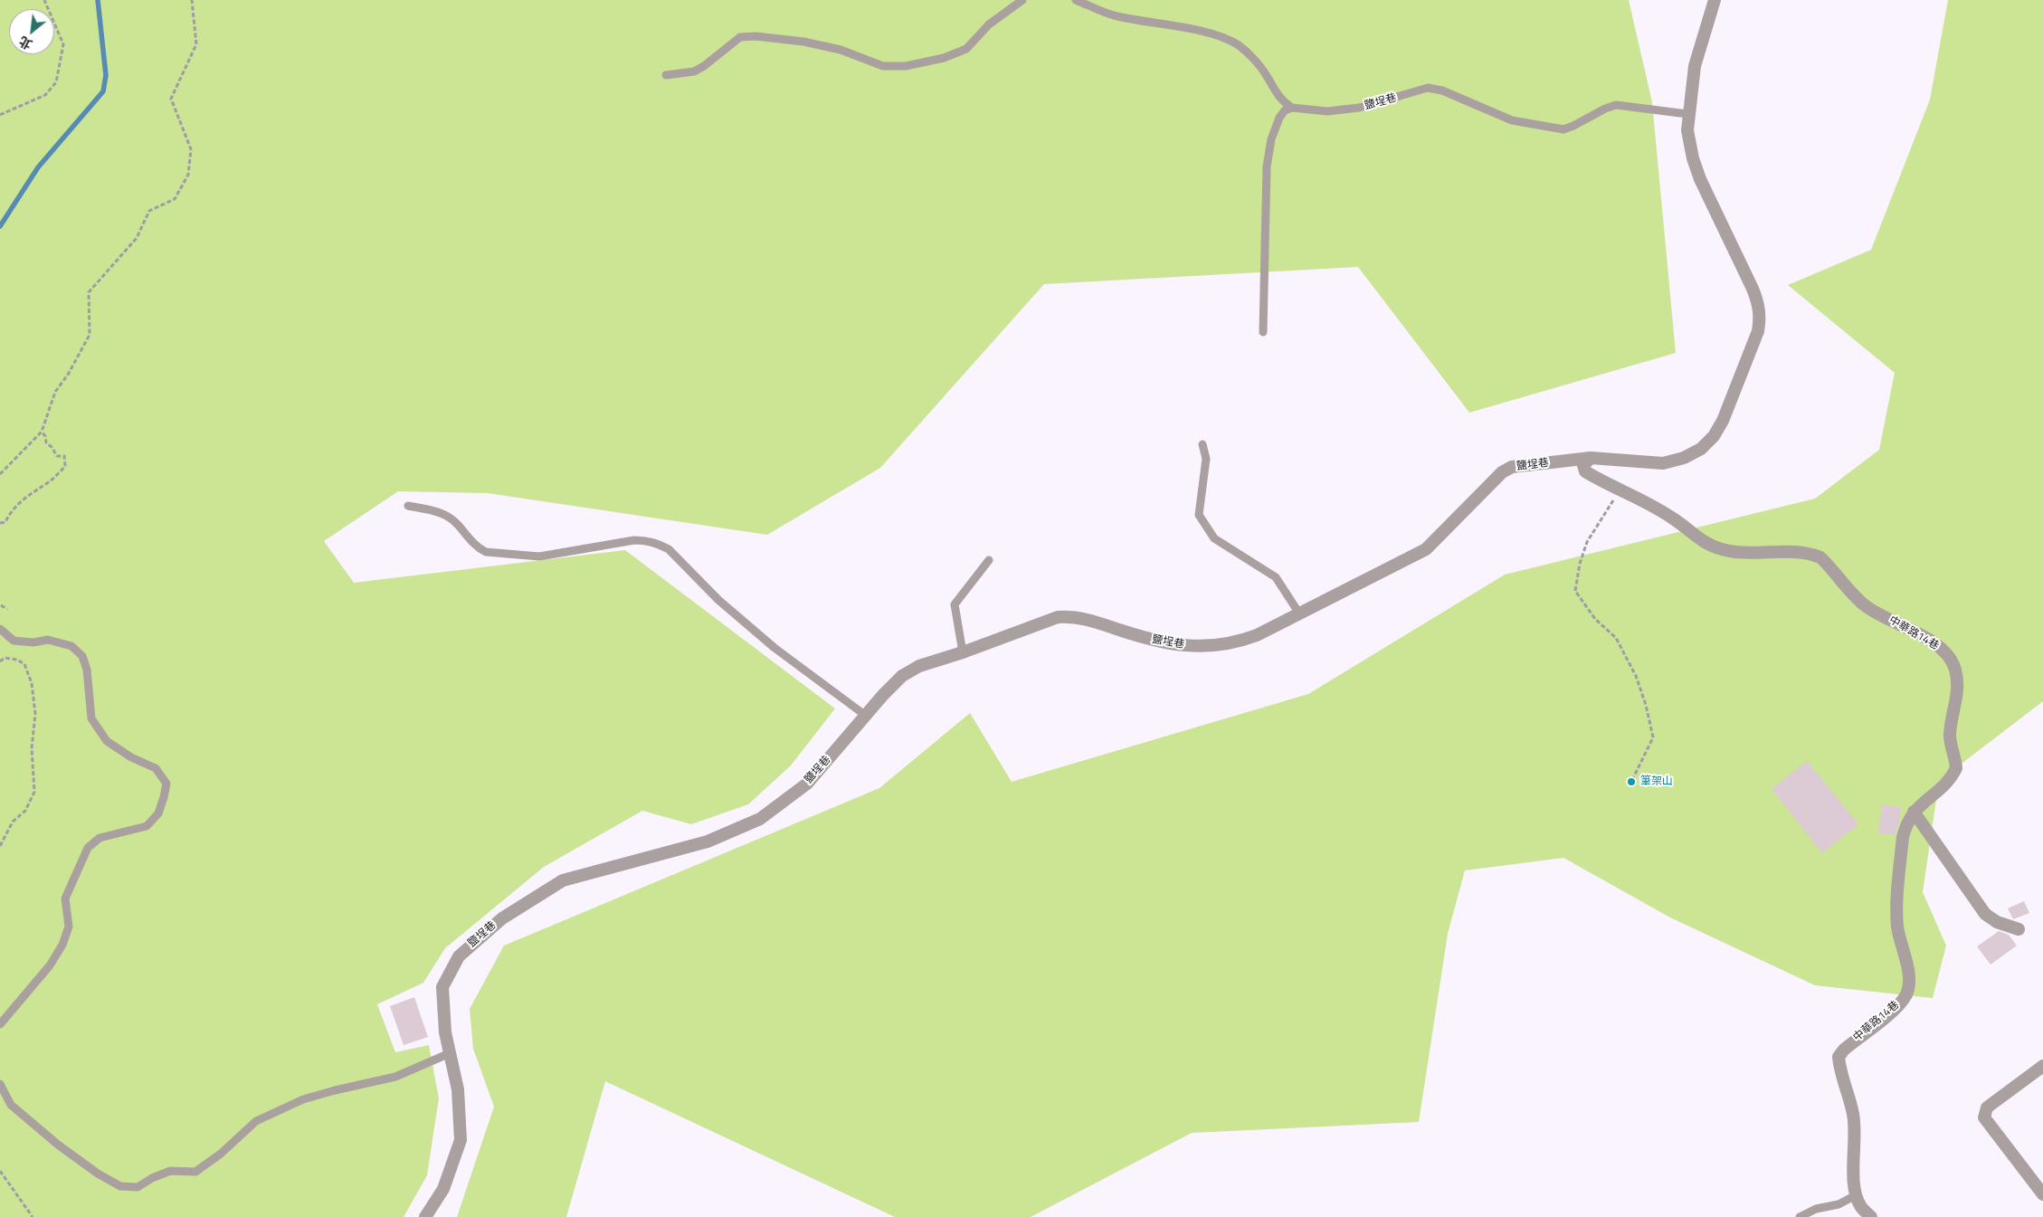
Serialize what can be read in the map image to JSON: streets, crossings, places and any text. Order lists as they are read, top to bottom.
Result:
{
  "streets": {
    "street": ["鹽埕巷", "中華路14巷"]
  },
  "crossings": [
    ["鹽埕巷", "中華路14巷"]
  ],
  "places": ["筆架山"],
  "north": "bottom left"
}
